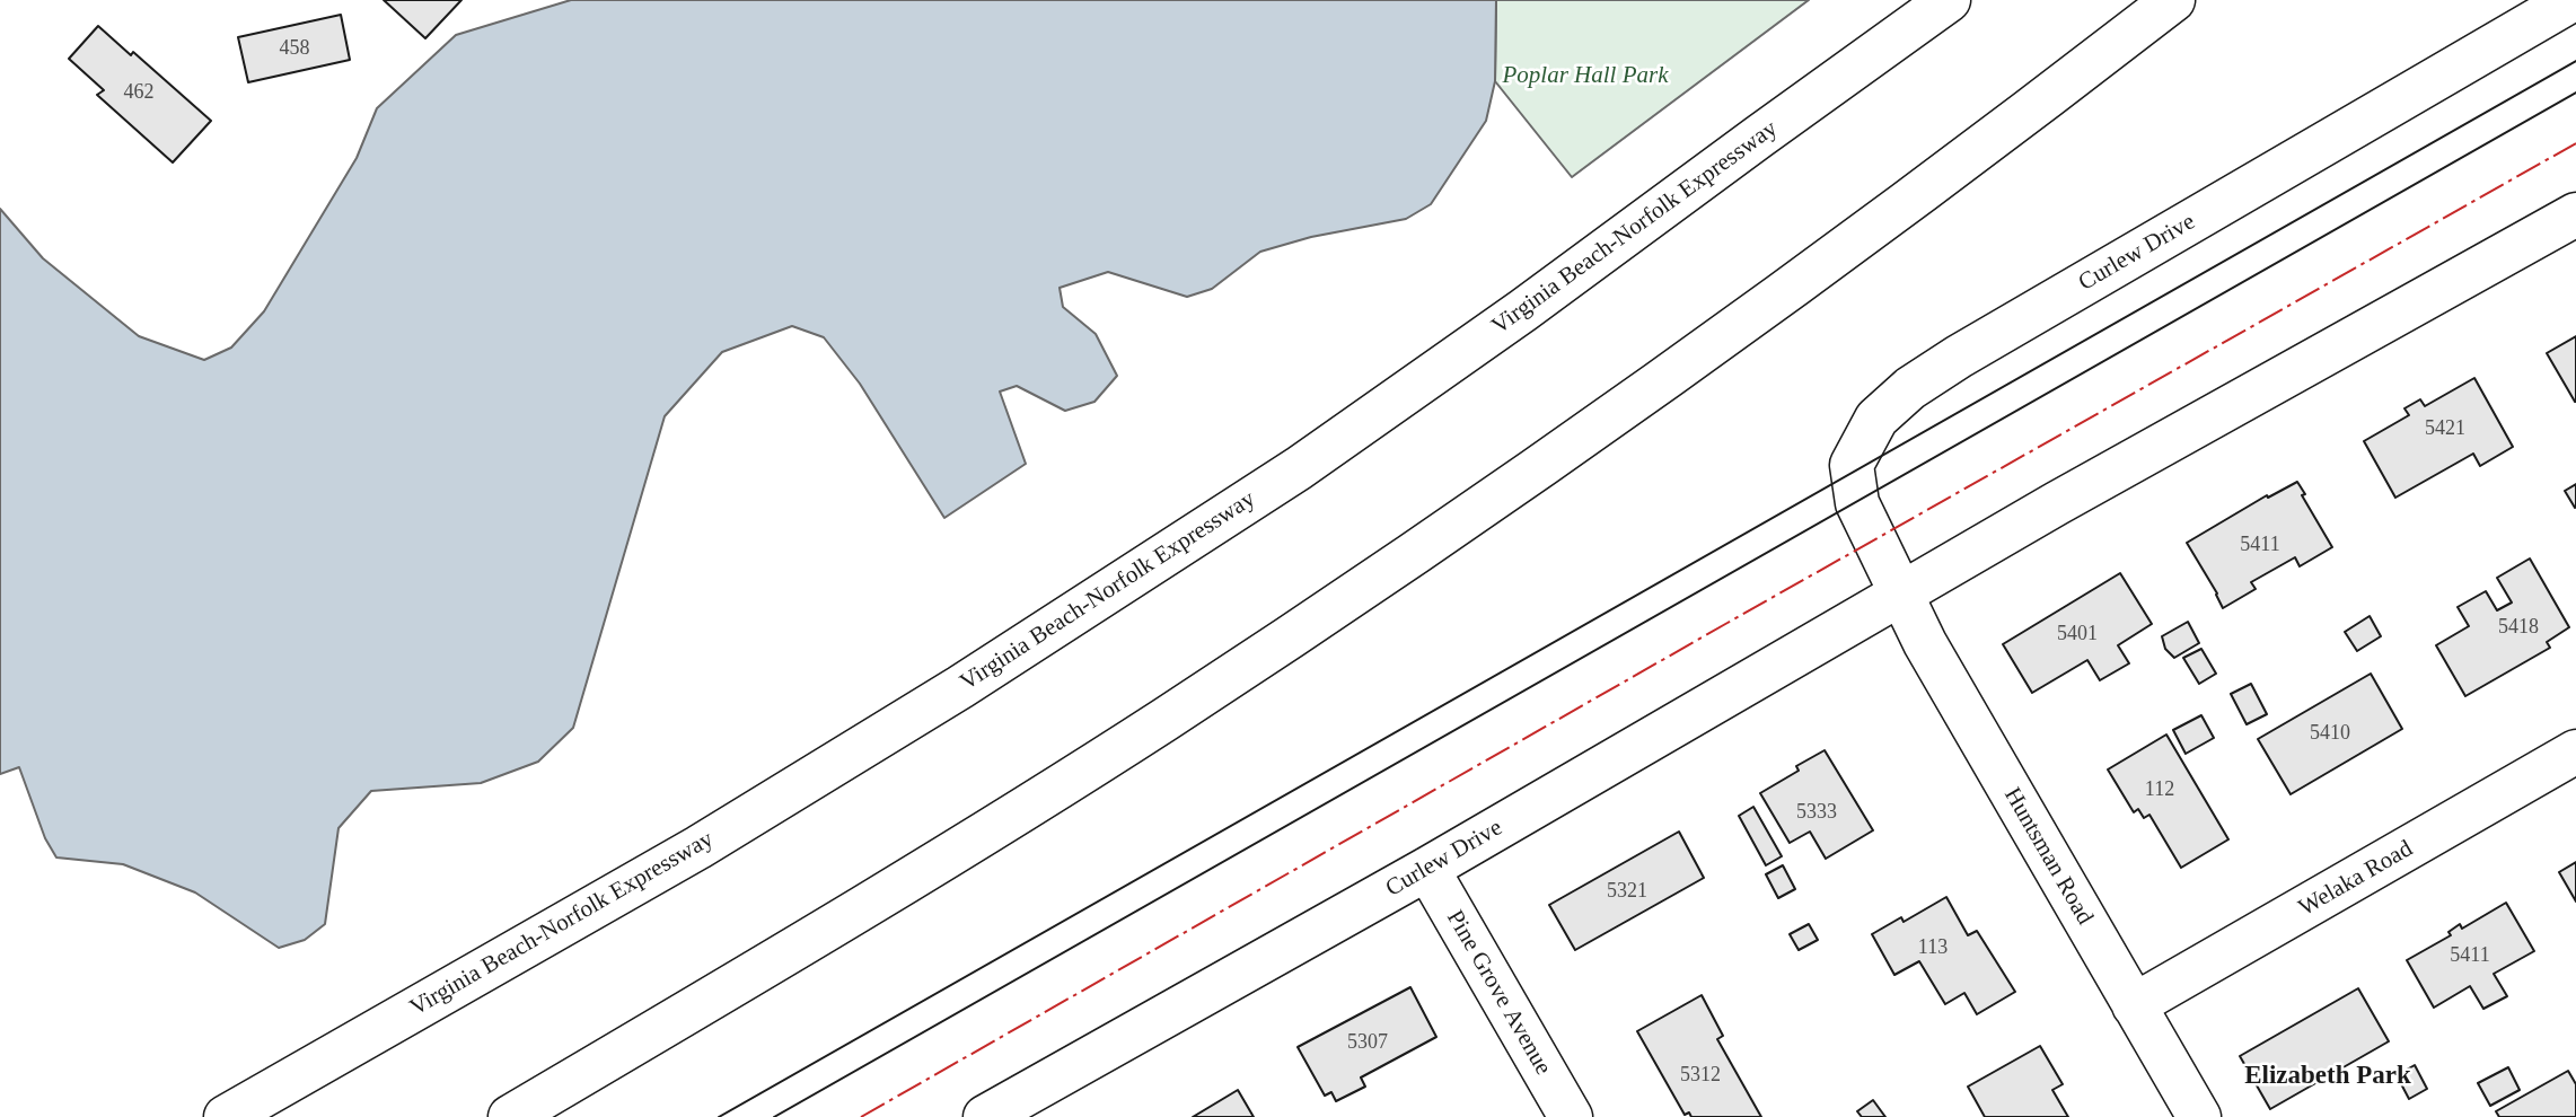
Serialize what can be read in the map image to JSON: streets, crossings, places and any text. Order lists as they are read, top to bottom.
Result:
{
  "streets": {
    "main road": [
      "Virginia Beach-Norfolk Expressway",
      "Curlew Drive",
      "Huntsman Road",
      "Welaka Road",
      "Pine Grove Avenue"
    ]
  },
  "crossings": [
    ["Curlew Drive", "Huntsman Road"],
    ["Curlew Drive", "Pine Grove Avenue"],
    ["Huntsman Road", "Welaka Road"]
  ],
  "districts": ["Elizabeth Park"],
  "parks": ["Poplar Hall Park"],
  "house_numbers": [
    "458",
    "462",
    "5421",
    "5411",
    "5418",
    "5401",
    "5410",
    "112",
    "5333",
    "5321",
    "113",
    "5411",
    "5307",
    "5312"
  ]
}
